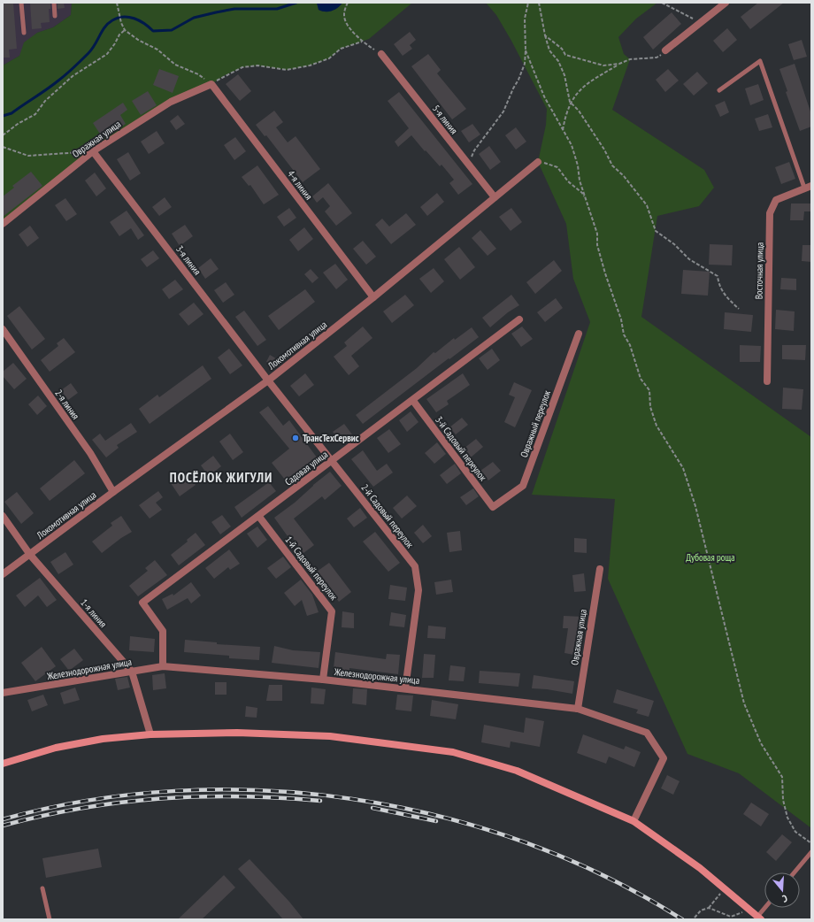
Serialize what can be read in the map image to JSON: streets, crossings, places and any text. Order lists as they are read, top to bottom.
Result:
{
  "streets": {
    "street": [
      "5-я линия",
      "Овражная улица",
      "4-я линия",
      "3-я линия",
      "Восточная улица",
      "Локомотивная улица",
      "2-я линия",
      "Овражный переулок",
      "3-й Садовый переулок",
      "Садовая улица",
      "2-й Садовый переулок",
      "1-й Садовый переулок",
      "1-я линия",
      "Железнодорожная улица"
    ]
  },
  "crossings": [
    ["5-я линия", "Локомотивная улица"],
    ["Овражная улица", "4-я линия"],
    ["Овражная улица", "3-я линия"],
    ["Овражная улица", "Железнодорожная улица"],
    ["4-я линия", "Локомотивная улица"],
    ["3-я линия", "Локомотивная улица"],
    ["3-я линия", "2-й Садовый переулок"],
    ["Локомотивная улица", "2-я линия"],
    ["Локомотивная улица", "2-й Садовый переулок"],
    ["Локомотивная улица", "1-я линия"],
    ["Овражный переулок", "3-й Садовый переулок"],
    ["3-й Садовый переулок", "Садовая улица"],
    ["Садовая улица", "2-й Садовый переулок"],
    ["Садовая улица", "1-й Садовый переулок"],
    ["Садовая улица", "Железнодорожная улица"],
    ["2-й Садовый переулок", "Железнодорожная улица"],
    ["1-й Садовый переулок", "Железнодорожная улица"],
    ["1-я линия", "Железнодорожная улица"]
  ],
  "districts": ["ПОСЁЛОК ЖИГУЛИ"],
  "parks": ["Дубовая роща"],
  "places": ["ТрансТехСервис"],
  "north": "bottom"
}
